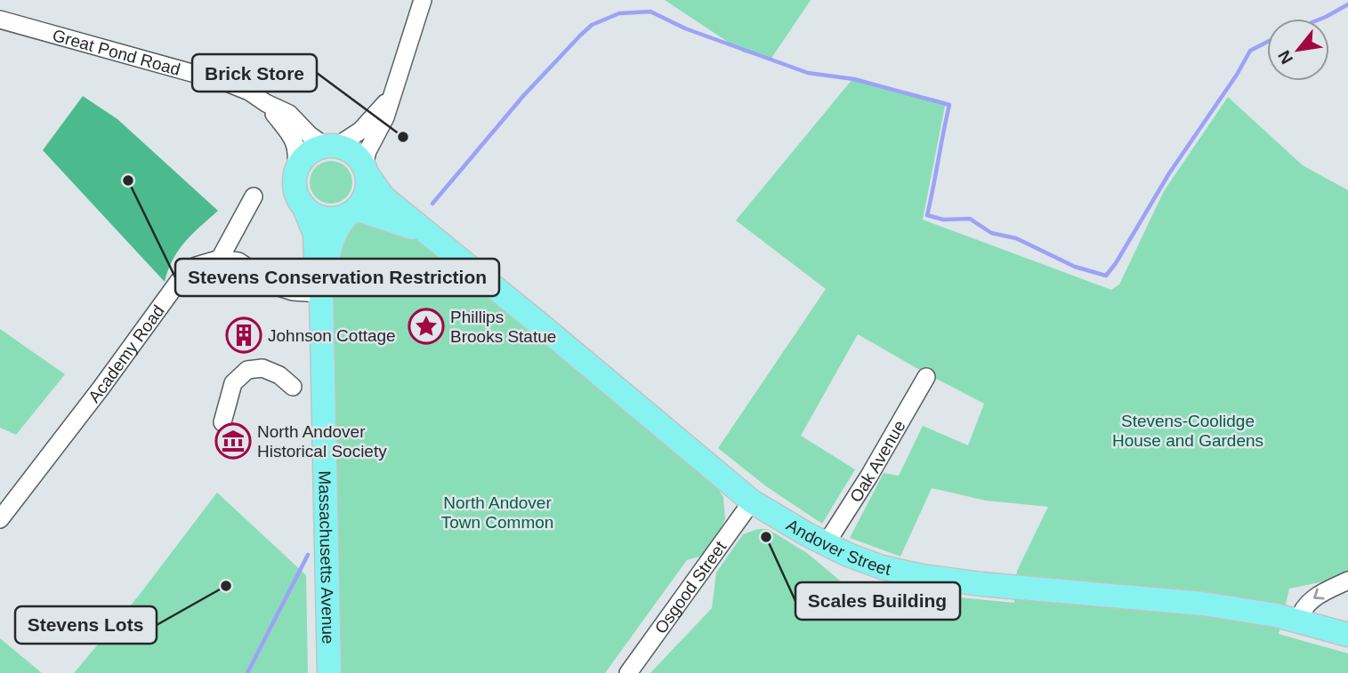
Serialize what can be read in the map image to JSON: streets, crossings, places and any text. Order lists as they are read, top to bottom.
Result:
{
  "streets": {
    "main road": ["Andover Street", "Massachusetts Avenue"],
    "street": [
      "Great Pond Road",
      "Academy Road",
      "Oak Avenue",
      "Osgood Street"
    ]
  },
  "crossings": [
    ["Great Pond Road", "Andover Street"],
    ["Great Pond Road", "Massachusetts Avenue"],
    ["Oak Avenue", "Andover Street"],
    ["Andover Street", "Massachusetts Avenue"],
    ["Andover Street", "Osgood Street"]
  ],
  "parks": ["Stevens-Coolidge House and Gardens", "North Andover Town Common"],
  "places": {
    "other": [
      "Brick Store",
      "Stevens Conservation Restriction",
      "Scales Building",
      "Stevens Lots"
    ],
    "place": ["Phillips Brooks Statue"],
    "building": ["Johnson Cottage"],
    "museum": ["North Andover Historical Society"]
  },
  "north": "bottom left"
}
